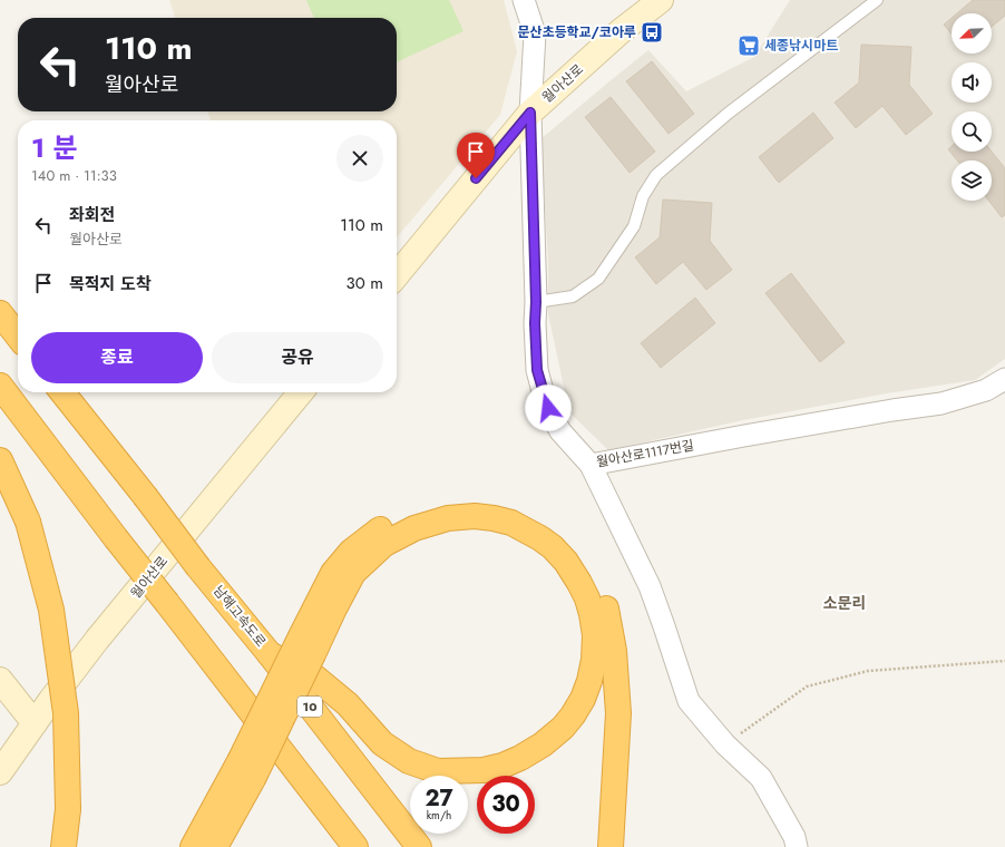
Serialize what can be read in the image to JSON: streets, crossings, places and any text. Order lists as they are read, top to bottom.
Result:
{
  "streets": {
    "highway": ["남해고속도로", "10"],
    "main road": ["월아산로"],
    "street": ["월아산로1117번길"]
  },
  "crossings": [
    ["월아산로", "월아산로1117번길"]
  ],
  "districts": ["소문리"],
  "places": {
    "bus stop": ["문산초등학교/코아루"],
    "supermarket": ["세종낚시마트"]
  },
  "north": "bottom left",
  "page": {
    "turn": ["110 m", "월아산로"],
    "heading": ["1 분", "140 m · 11:33"],
    "list": [
      {
        "name": "좌회전",
        "note": "월아산로",
        "value": "110 m"
      },
      {
        "name": "목적지 도착",
        "value": "30 m"
      }
    ],
    "buttons": ["종료", "공유"],
    "speed": "27 km/h",
    "limit": "30"
  }
}
